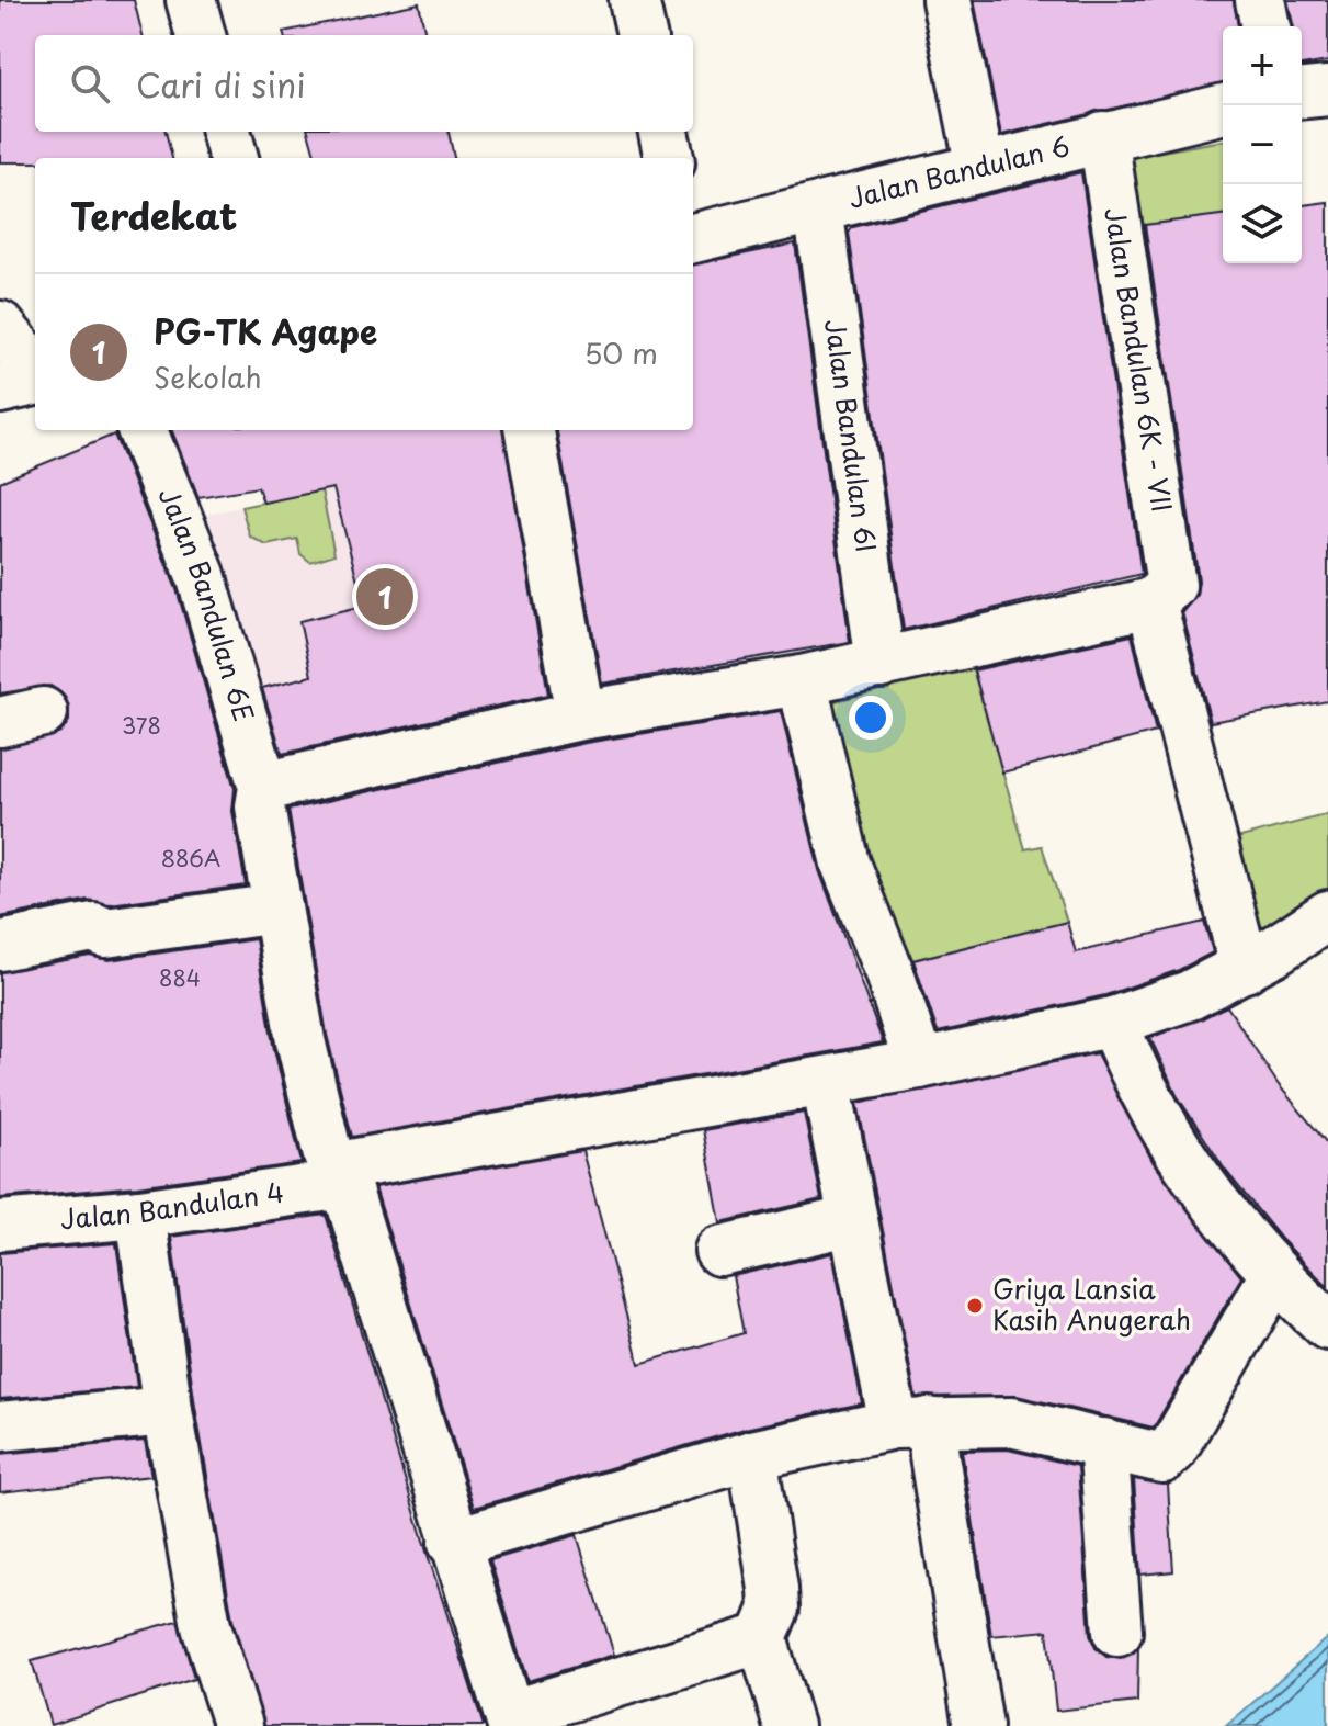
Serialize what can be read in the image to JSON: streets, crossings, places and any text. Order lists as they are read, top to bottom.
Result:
{
  "streets": {
    "street": [
      "Jalan Bandulan 6",
      "Jalan Bandulan 6K - VII",
      "Jalan Bandulan 6I",
      "Jalan Bandulan 6E",
      "Jalan Bandulan 4"
    ]
  },
  "crossings": [
    ["Jalan Bandulan 6", "Jalan Bandulan 6K - VII"],
    ["Jalan Bandulan 6", "Jalan Bandulan 6I"],
    ["Jalan Bandulan 6K - VII", "Jalan Bandulan 4"],
    ["Jalan Bandulan 6E", "Jalan Bandulan 4"]
  ],
  "places": ["Griya Lansia Kasih Anugerah"],
  "house_numbers": ["378", "886A", "884"],
  "page": {
    "map_buttons": ["+", "−"],
    "search": "Cari di sini",
    "heading": "Terdekat",
    "list": [
      {
        "mark": "1",
        "name": "PG-TK Agape",
        "note": "Sekolah",
        "value": "50 m"
      }
    ],
    "pins": "1"
  }
}
